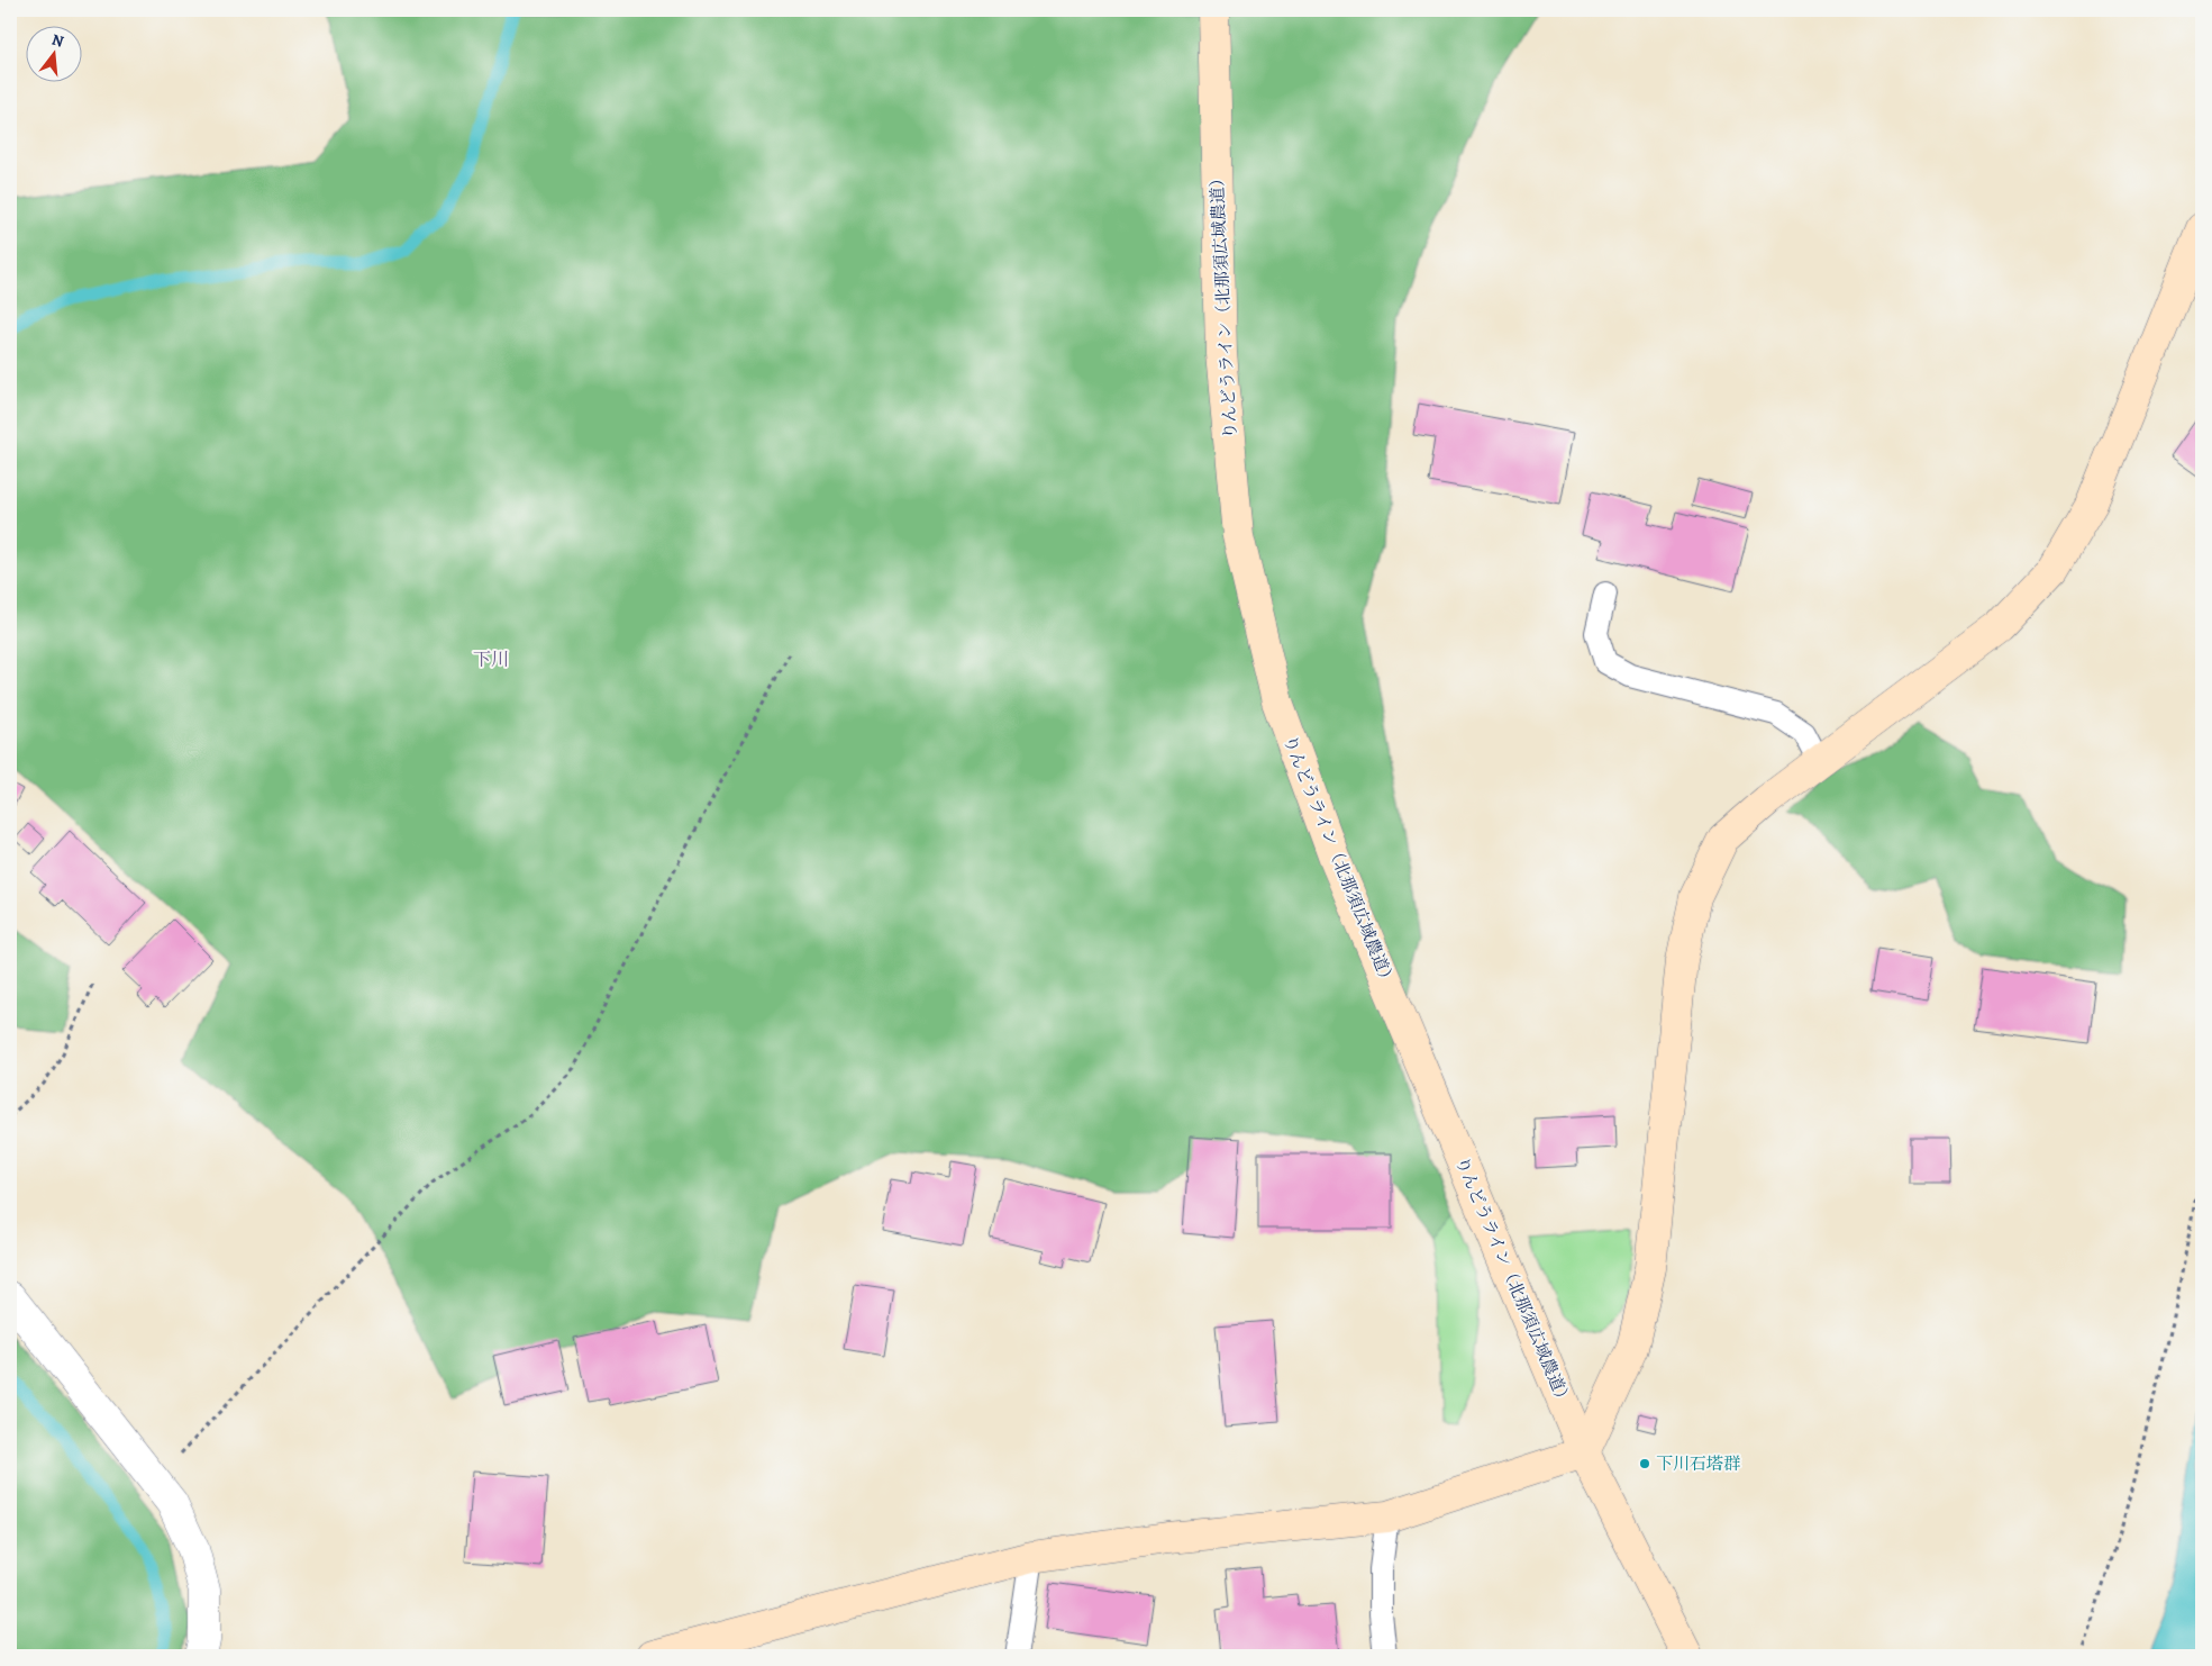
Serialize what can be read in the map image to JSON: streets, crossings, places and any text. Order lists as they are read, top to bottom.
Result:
{
  "streets": {
    "street": ["りんどうライン（北那須広域農道）"]
  },
  "districts": ["下川"],
  "places": ["下川石塔群"],
  "north": "top"
}
